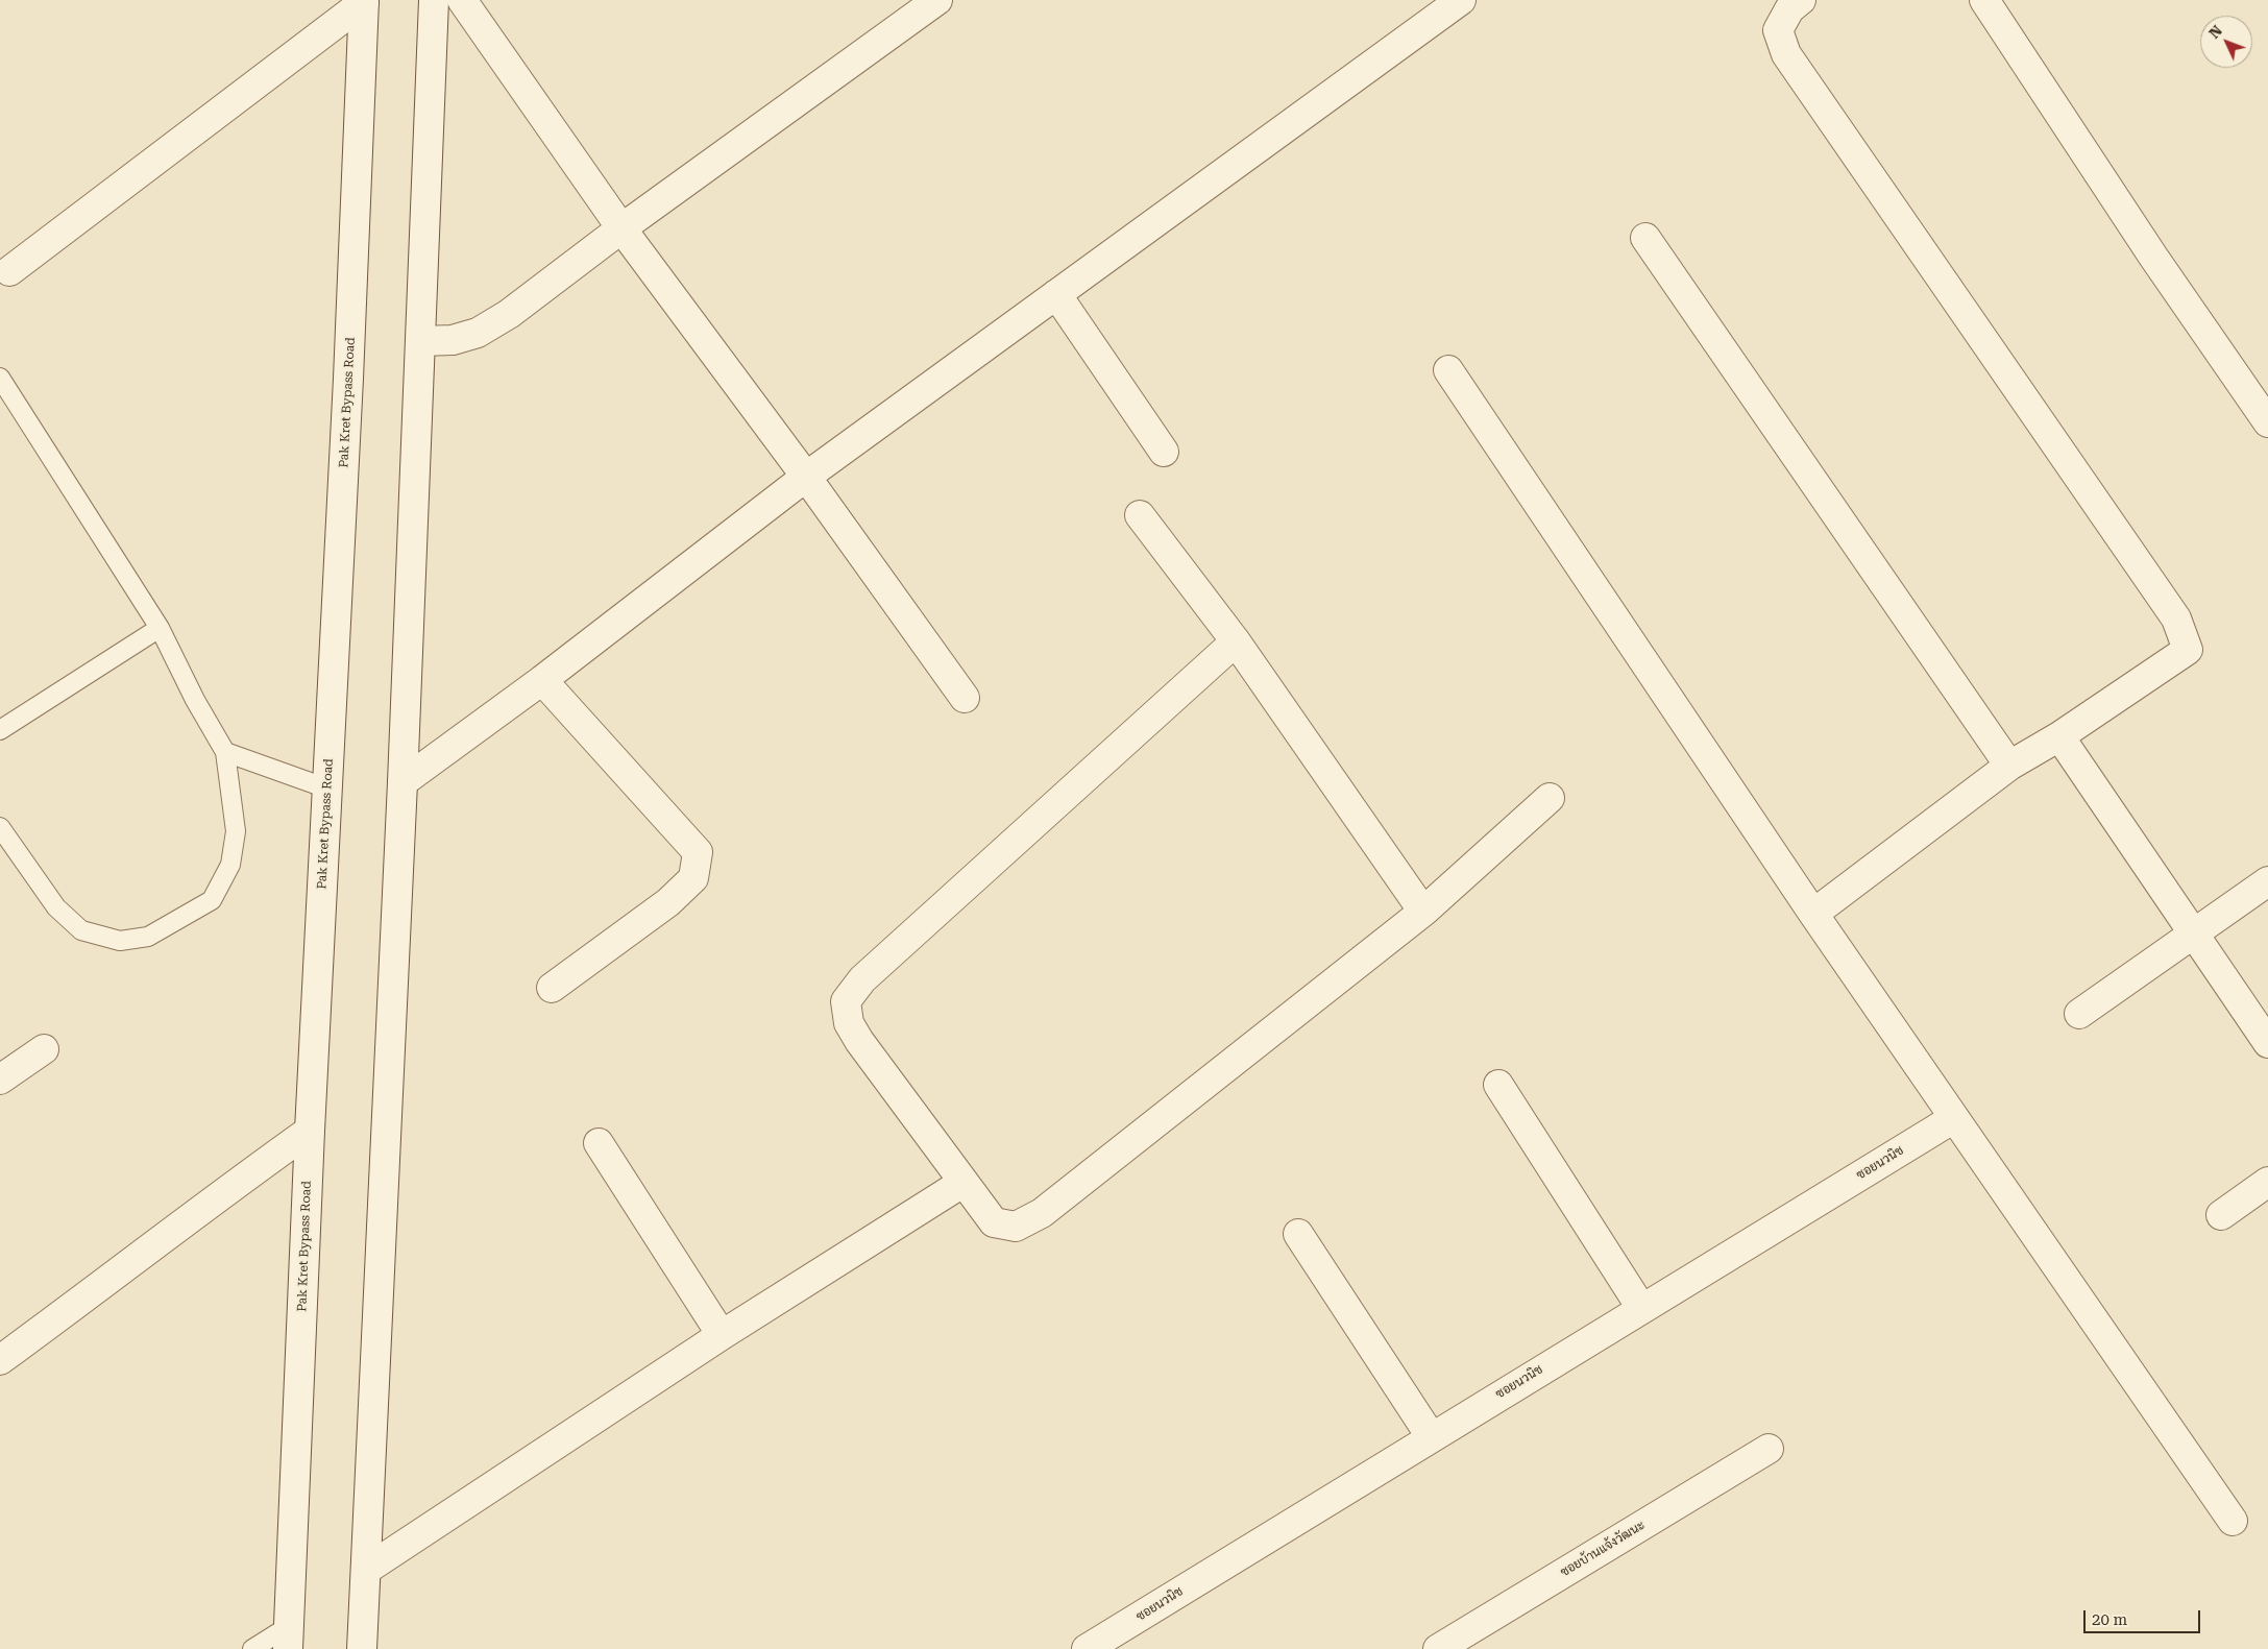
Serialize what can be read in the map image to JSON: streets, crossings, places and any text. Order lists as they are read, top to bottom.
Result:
{
  "streets": {
    "street": ["Pak Kret Bypass Road", "ซอยนวนิช", "ซอยบ้านแจ้งวัฒนะ"]
  },
  "scale_bar": "20 m",
  "north": "top left"
}
